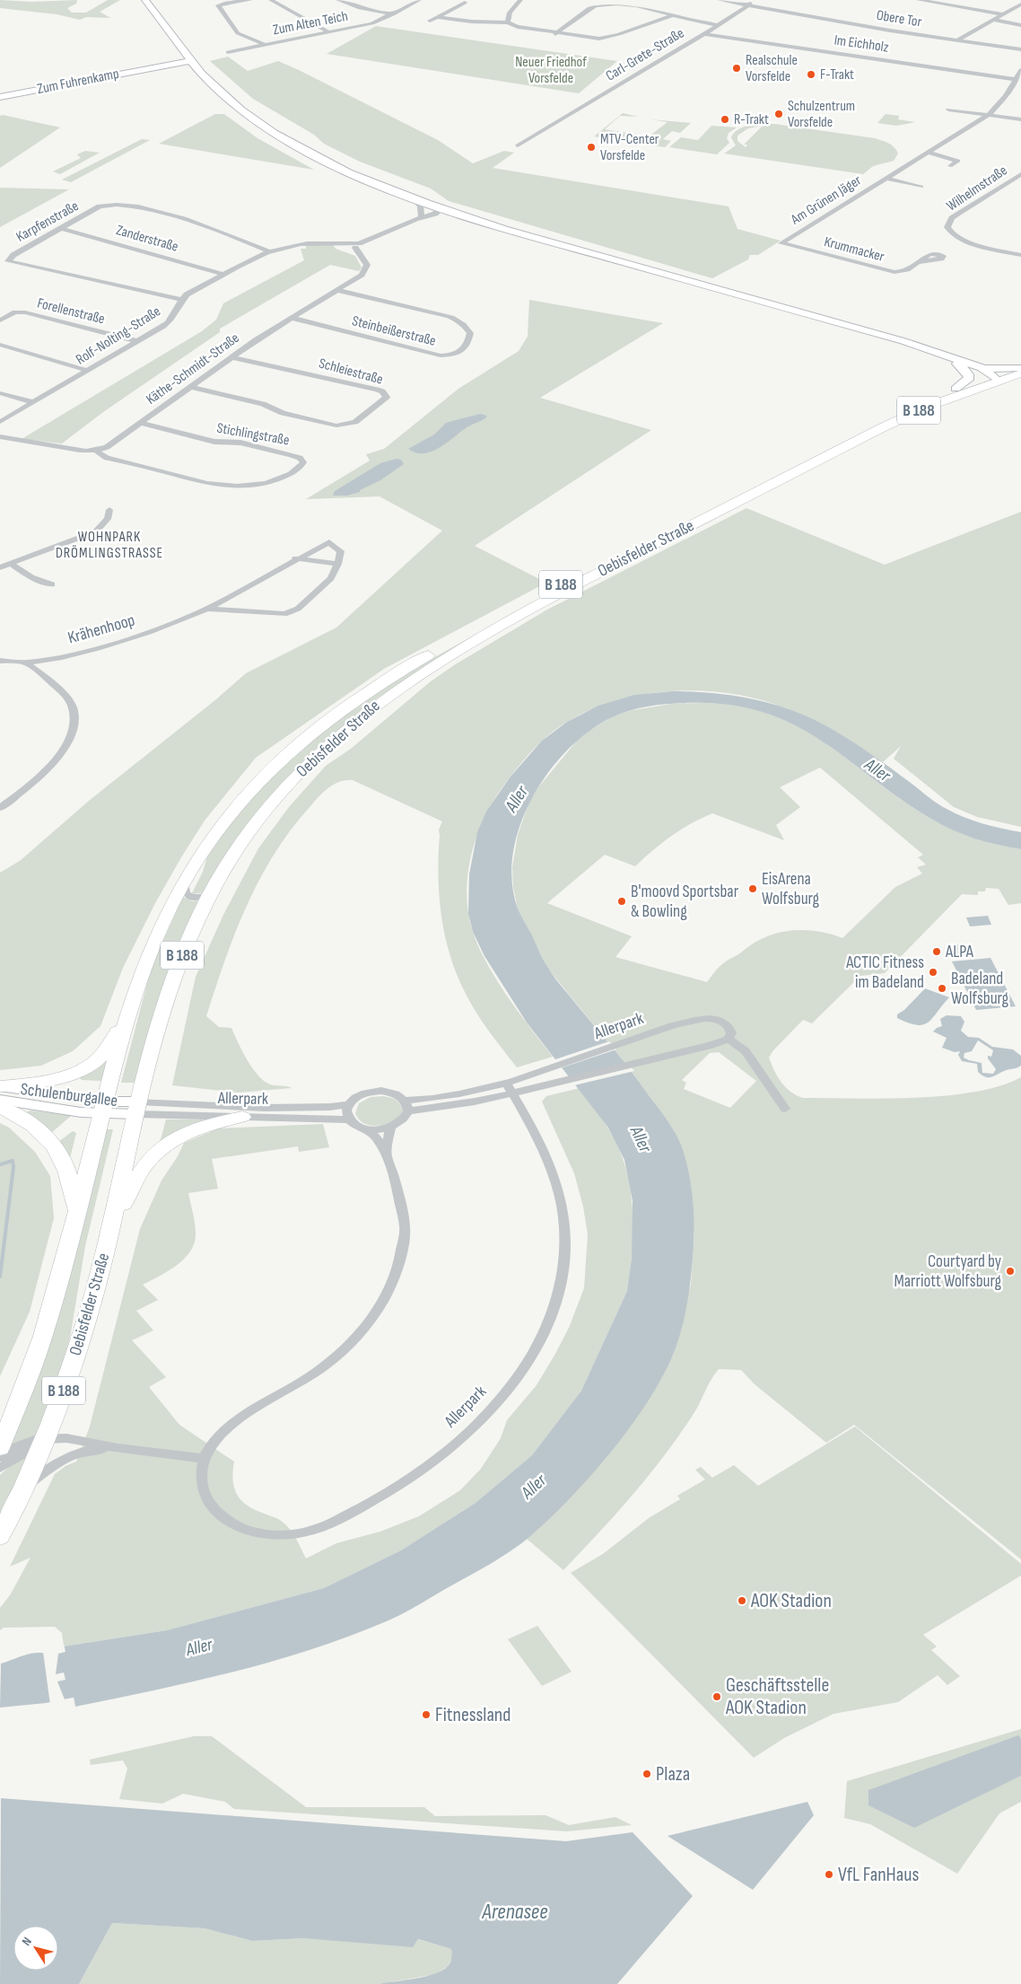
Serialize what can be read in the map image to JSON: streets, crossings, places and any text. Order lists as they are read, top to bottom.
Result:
{
  "streets": {
    "main road": [
      "Zum Fuhrenkamp",
      "B 188",
      "Oebisfelder Straße",
      "Schulenburgallee"
    ],
    "street": [
      "Obere Tor",
      "Zum Alten Teich",
      "Im Eichholz",
      "Carl-Grete-Straße",
      "Wilhelmstraße",
      "Am Grünen Jäger",
      "Karpfenstraße",
      "Zanderstraße",
      "Krummacker",
      "Forellenstraße",
      "Steinbeißerstraße",
      "Rolf-Nolting-Straße",
      "Käthe-Schmidt-Straße",
      "Schleiestraße",
      "Stichlingstraße",
      "Krähenhoop",
      "Allerpark"
    ]
  },
  "crossings": [
    ["Obere Tor", "Carl-Grete-Straße"],
    ["Im Eichholz", "Carl-Grete-Straße"],
    ["Im Eichholz", "Am Grünen Jäger"],
    ["Am Grünen Jäger", "Krummacker"],
    ["Karpfenstraße", "Zanderstraße"],
    ["Karpfenstraße", "Rolf-Nolting-Straße"],
    ["Zanderstraße", "Rolf-Nolting-Straße"],
    ["Forellenstraße", "Rolf-Nolting-Straße"],
    ["Steinbeißerstraße", "Käthe-Schmidt-Straße"],
    ["Rolf-Nolting-Straße", "Käthe-Schmidt-Straße"],
    ["Käthe-Schmidt-Straße", "Schleiestraße"],
    ["Käthe-Schmidt-Straße", "Stichlingstraße"],
    ["B 188", "Oebisfelder Straße"],
    ["B 188", "Schulenburgallee"],
    ["Oebisfelder Straße", "Allerpark"],
    ["Oebisfelder Straße", "Schulenburgallee"],
    ["Allerpark", "Schulenburgallee"]
  ],
  "districts": ["WOHNPARK DRÖMLINGSTRASSE"],
  "water": ["Aller", "Arenasee"],
  "parks": ["Neuer Friedhof Vorsfelde"],
  "places": [
    "Realschule Vorsfelde",
    "F-Trakt",
    "Schulzentrum Vorsfelde",
    "R-Trakt",
    "MTV-Center Vorsfelde",
    "EisArena Wolfsburg",
    "B'moovd Sportsbar & Bowling",
    "ALPA",
    "ACTIC Fitness im Badeland",
    "Badeland Wolfsburg",
    "Courtyard by Marriott Wolfsburg",
    "AOK Stadion",
    "Geschäftsstelle AOK Stadion",
    "Fitnessland",
    "Plaza",
    "VfL FanHaus"
  ],
  "north": "top left"
}
